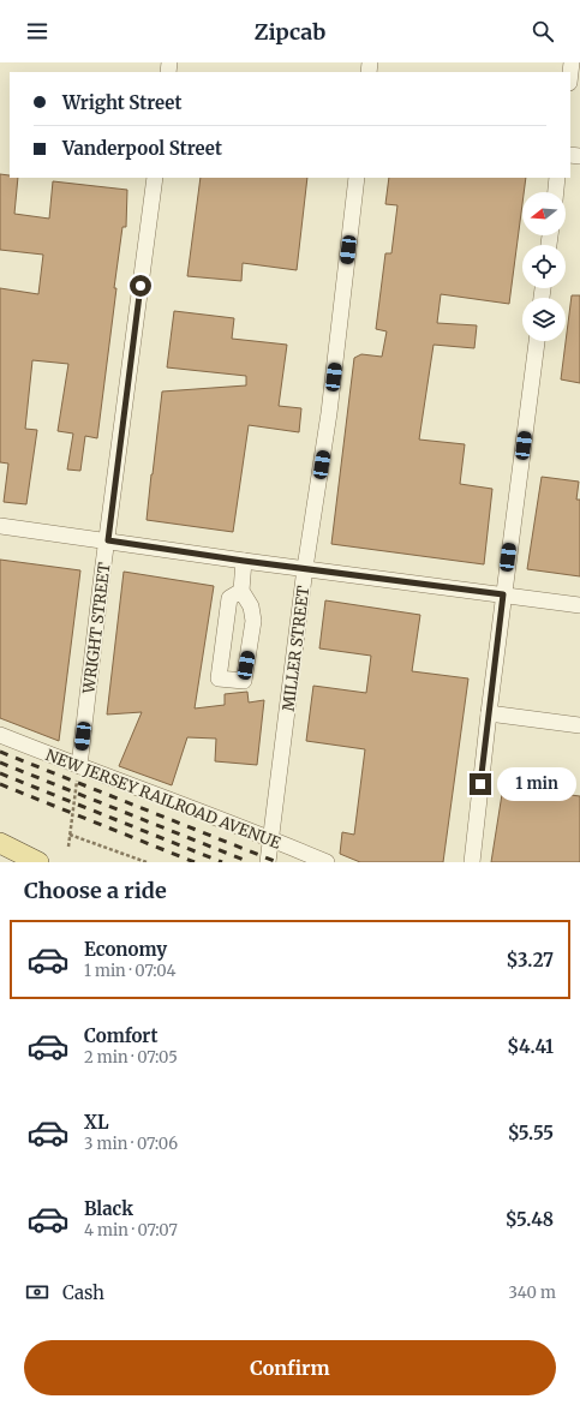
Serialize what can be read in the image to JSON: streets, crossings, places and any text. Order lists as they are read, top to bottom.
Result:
{
  "streets": {
    "street": ["WRIGHT STREET", "MILLER STREET", "NEW JERSEY RAILROAD AVENUE"]
  },
  "crossings": [
    ["WRIGHT STREET", "NEW JERSEY RAILROAD AVENUE"],
    ["MILLER STREET", "NEW JERSEY RAILROAD AVENUE"]
  ],
  "north": "left",
  "page": {
    "header": "Zipcab",
    "banner": ["Wright Street", "Vanderpool Street"],
    "bubble": "1 min",
    "heading": "Choose a ride",
    "list": [
      {
        "name": "Economy",
        "note": "1 min · 07:04",
        "value": "$3.27"
      },
      {
        "name": "Comfort",
        "note": "2 min · 07:05",
        "value": "$4.41"
      },
      {
        "name": "XL",
        "note": "3 min · 07:06",
        "value": "$5.55"
      },
      {
        "name": "Black",
        "note": "4 min · 07:07",
        "value": "$5.48"
      }
    ],
    "pay": ["Cash", "340 m"],
    "buttons": "Confirm"
  }
}
